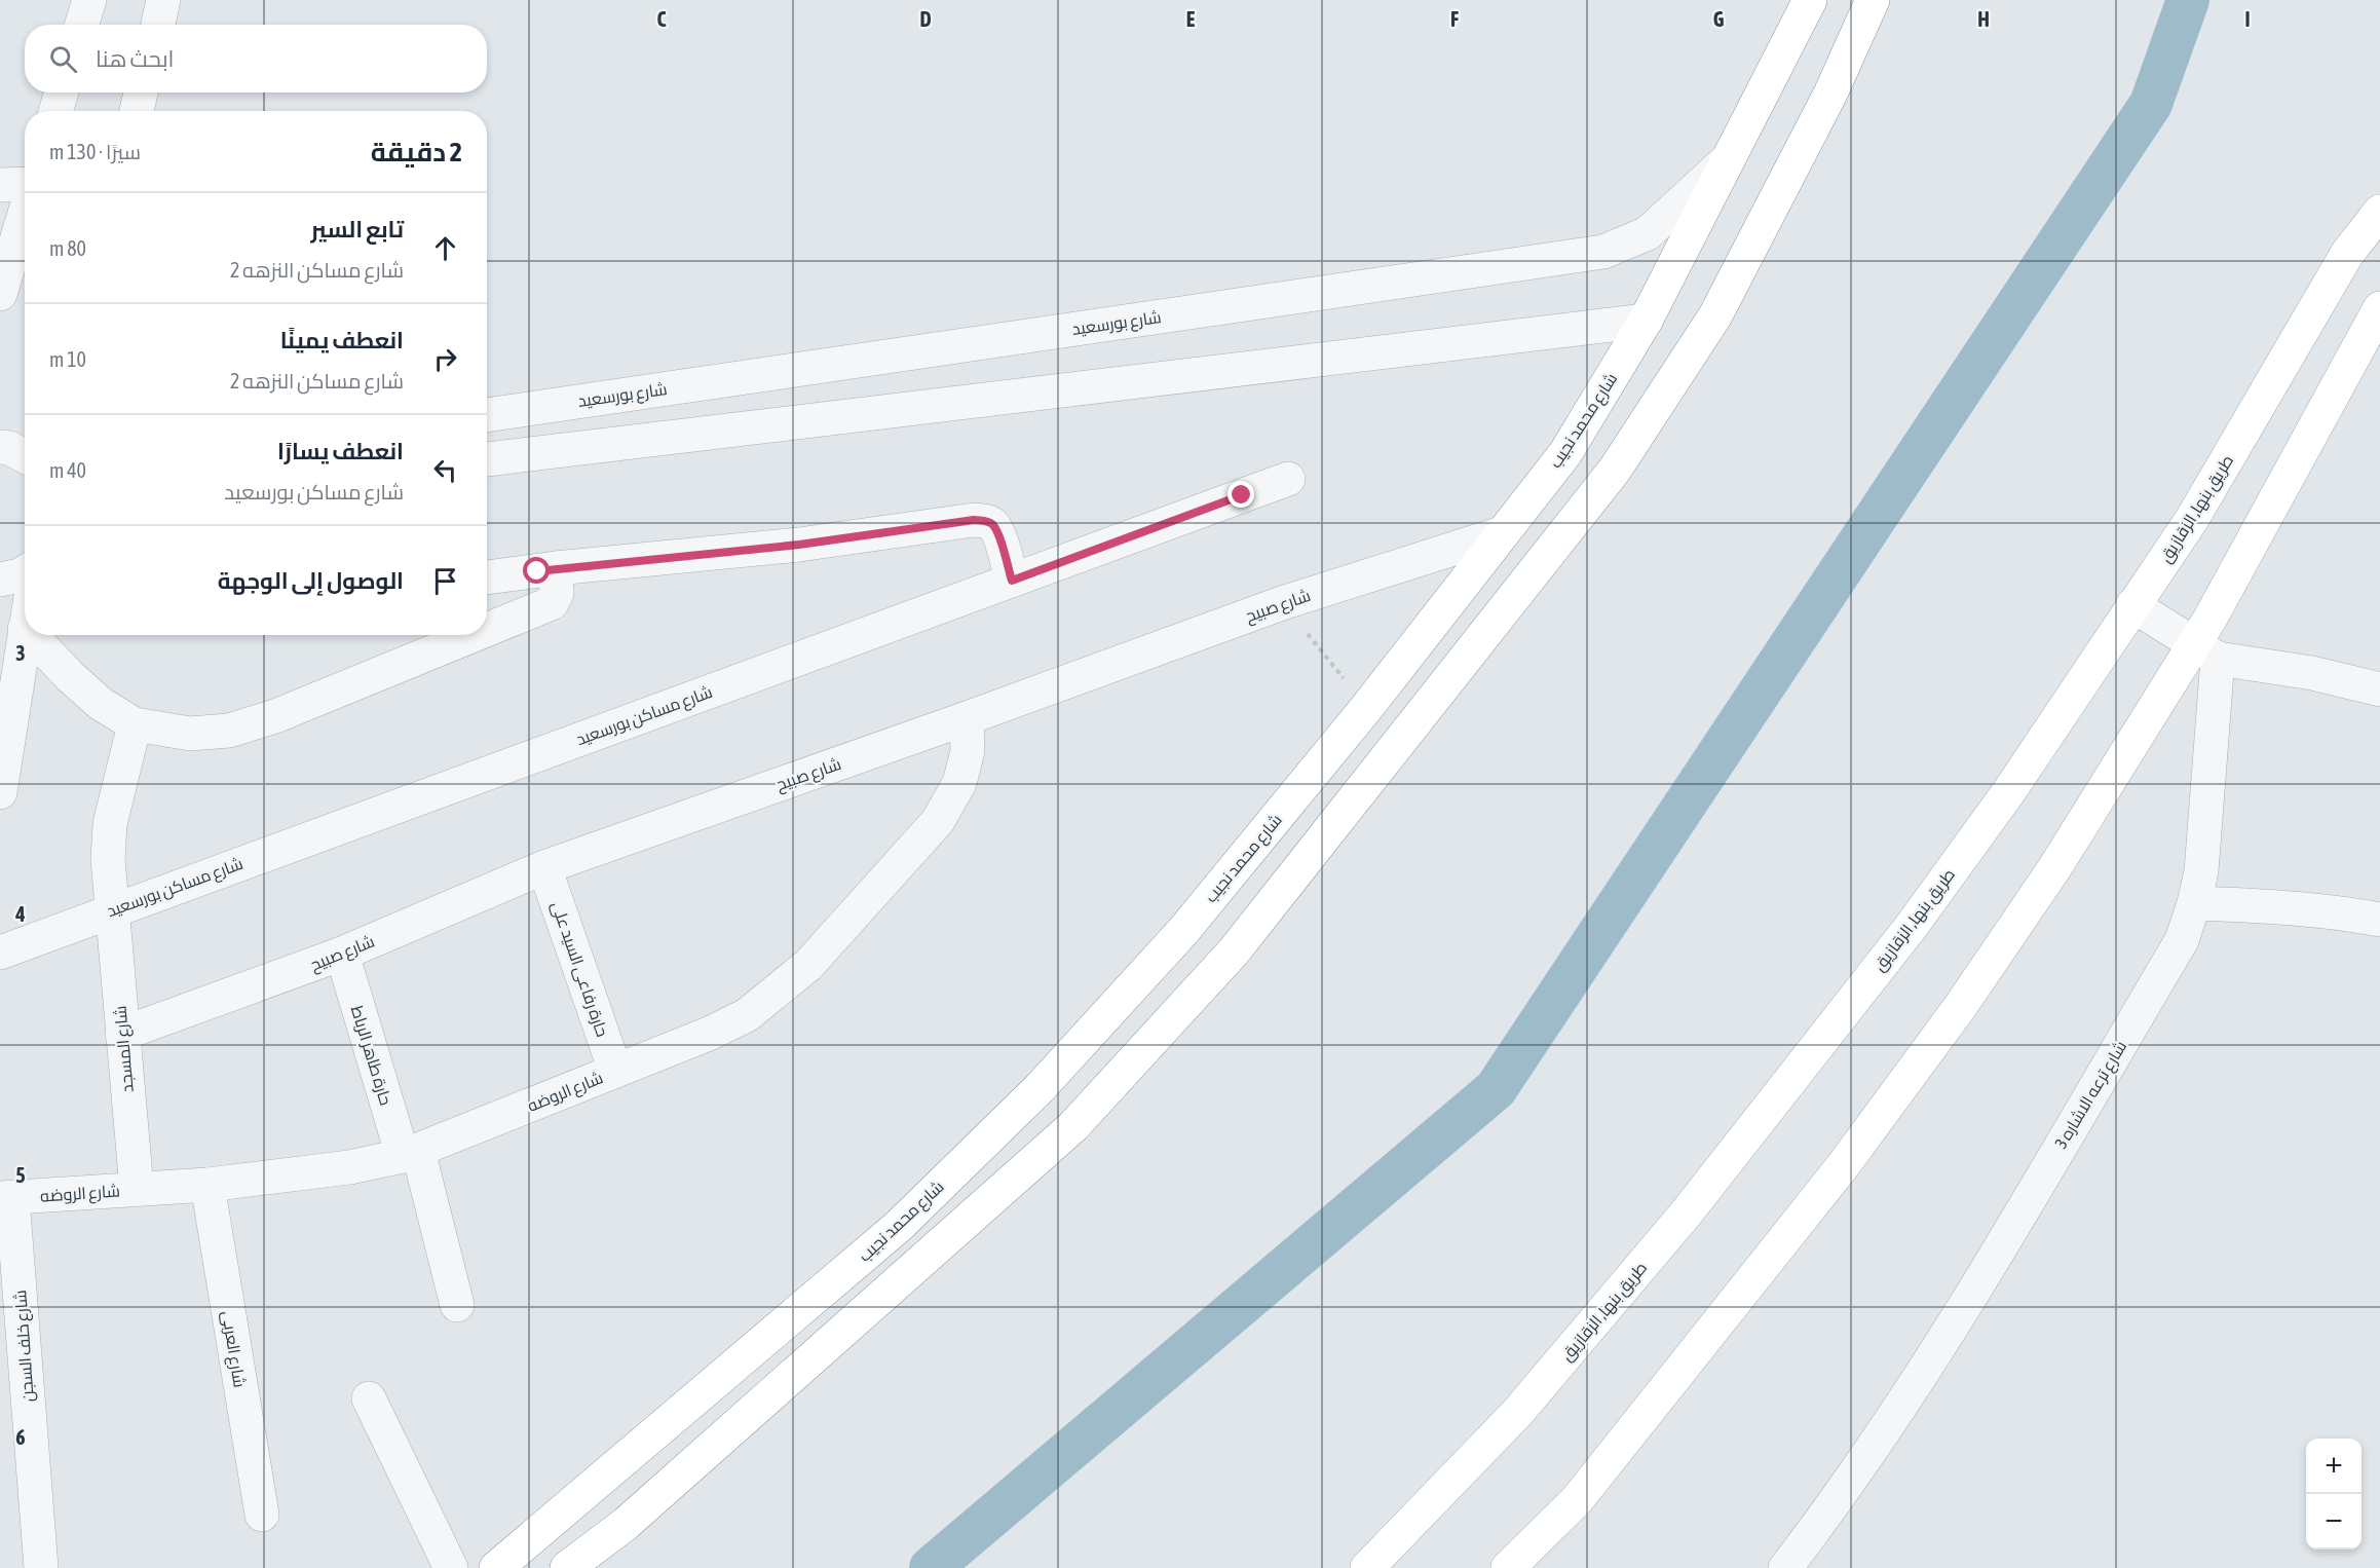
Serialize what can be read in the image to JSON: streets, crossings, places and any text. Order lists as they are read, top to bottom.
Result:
{
  "streets": {
    "main road": ["شارع محمد نجيب", "طريق بنها, الزقازيق"],
    "street": [
      "شارع بورسعيد",
      "شارع صبيح",
      "شارع مساكن بورسعيد",
      "حارة رفاعى السيد على",
      "شارع المسجد",
      "حارة طاهر الرباط",
      "شارع الروضه",
      "شارع ترعه الاشاره 3",
      "شارع خلف السجن",
      "شارع العربى"
    ]
  },
  "crossings": [
    ["شارع بورسعيد", "شارع محمد نجيب"],
    ["شارع محمد نجيب", "شارع صبيح"],
    ["شارع صبيح", "حارة رفاعى السيد على"],
    ["شارع صبيح", "شارع المسجد"],
    ["شارع صبيح", "حارة طاهر الرباط"],
    ["شارع صبيح", "شارع الروضه"],
    ["شارع مساكن بورسعيد", "شارع المسجد"],
    ["حارة رفاعى السيد على", "شارع الروضه"],
    ["شارع المسجد", "شارع الروضه"],
    ["حارة طاهر الرباط", "شارع الروضه"],
    ["شارع الروضه", "شارع خلف السجن"],
    ["شارع الروضه", "شارع العربى"]
  ],
  "page": {
    "search": "ابحث هنا",
    "heading": ["2 دقيقة", "سيرًا · 130 m"],
    "list": [
      ["تابع السير", "شارع مساكن النزهه 2", "80 m"],
      ["انعطف يمينًا", "شارع مساكن النزهه 2", "10 m"],
      ["انعطف يسارًا", "شارع مساكن بورسعيد", "40 m"],
      "الوصول إلى الوجهة"
    ],
    "map_buttons": ["+", "−"]
  },
  "grid": {
    "columns": [
      "C",
      "D",
      "E",
      "F",
      "G",
      "H",
      "I"
    ],
    "rows": [
      "3",
      "4",
      "5",
      "6"
    ]
  }
}
